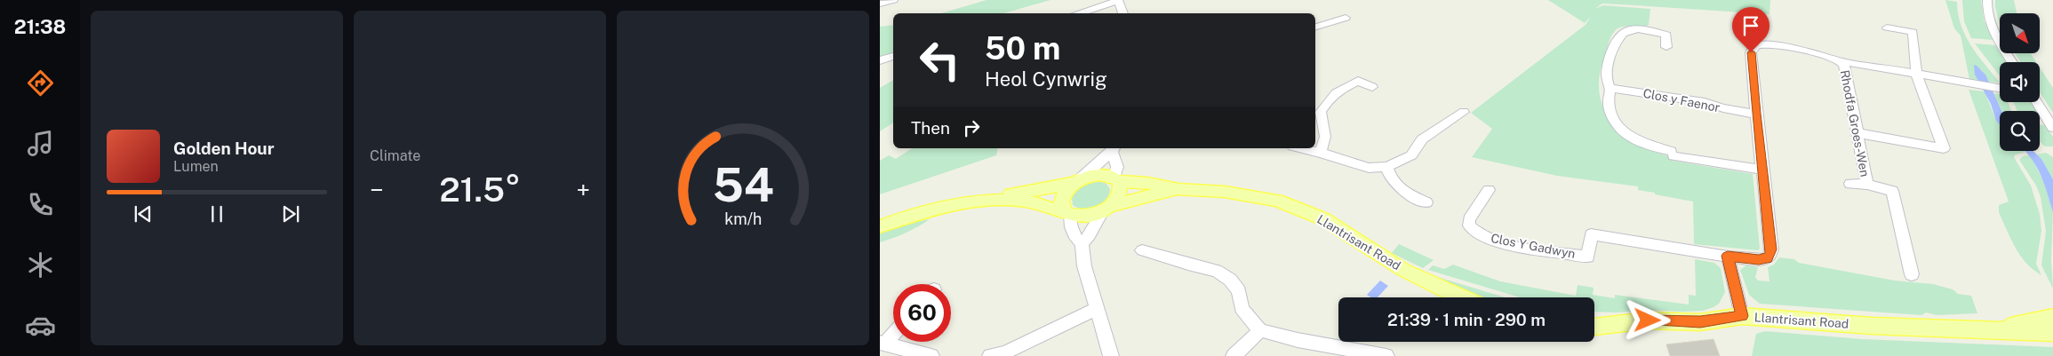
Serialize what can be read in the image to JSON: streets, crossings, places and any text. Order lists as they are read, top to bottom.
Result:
{
  "streets": {
    "main road": ["Llantrisant Road"],
    "street": ["Clos y Faenor", "Rhodfa Groes-Wen", "Clos Y Gadwyn"]
  },
  "north": "bottom right",
  "page": {
    "tabs": "21:38",
    "tile": "Climate",
    "turn": ["50 m", "Heol Cynwrig"],
    "then": "Then",
    "song": ["Golden Hour", "Lumen"],
    "heat": ["−", "21.5°", "+"],
    "limit": "60",
    "trip": "21:39 · 1 min · 290 m",
    "gauge": ["54", "km/h"]
  }
}
